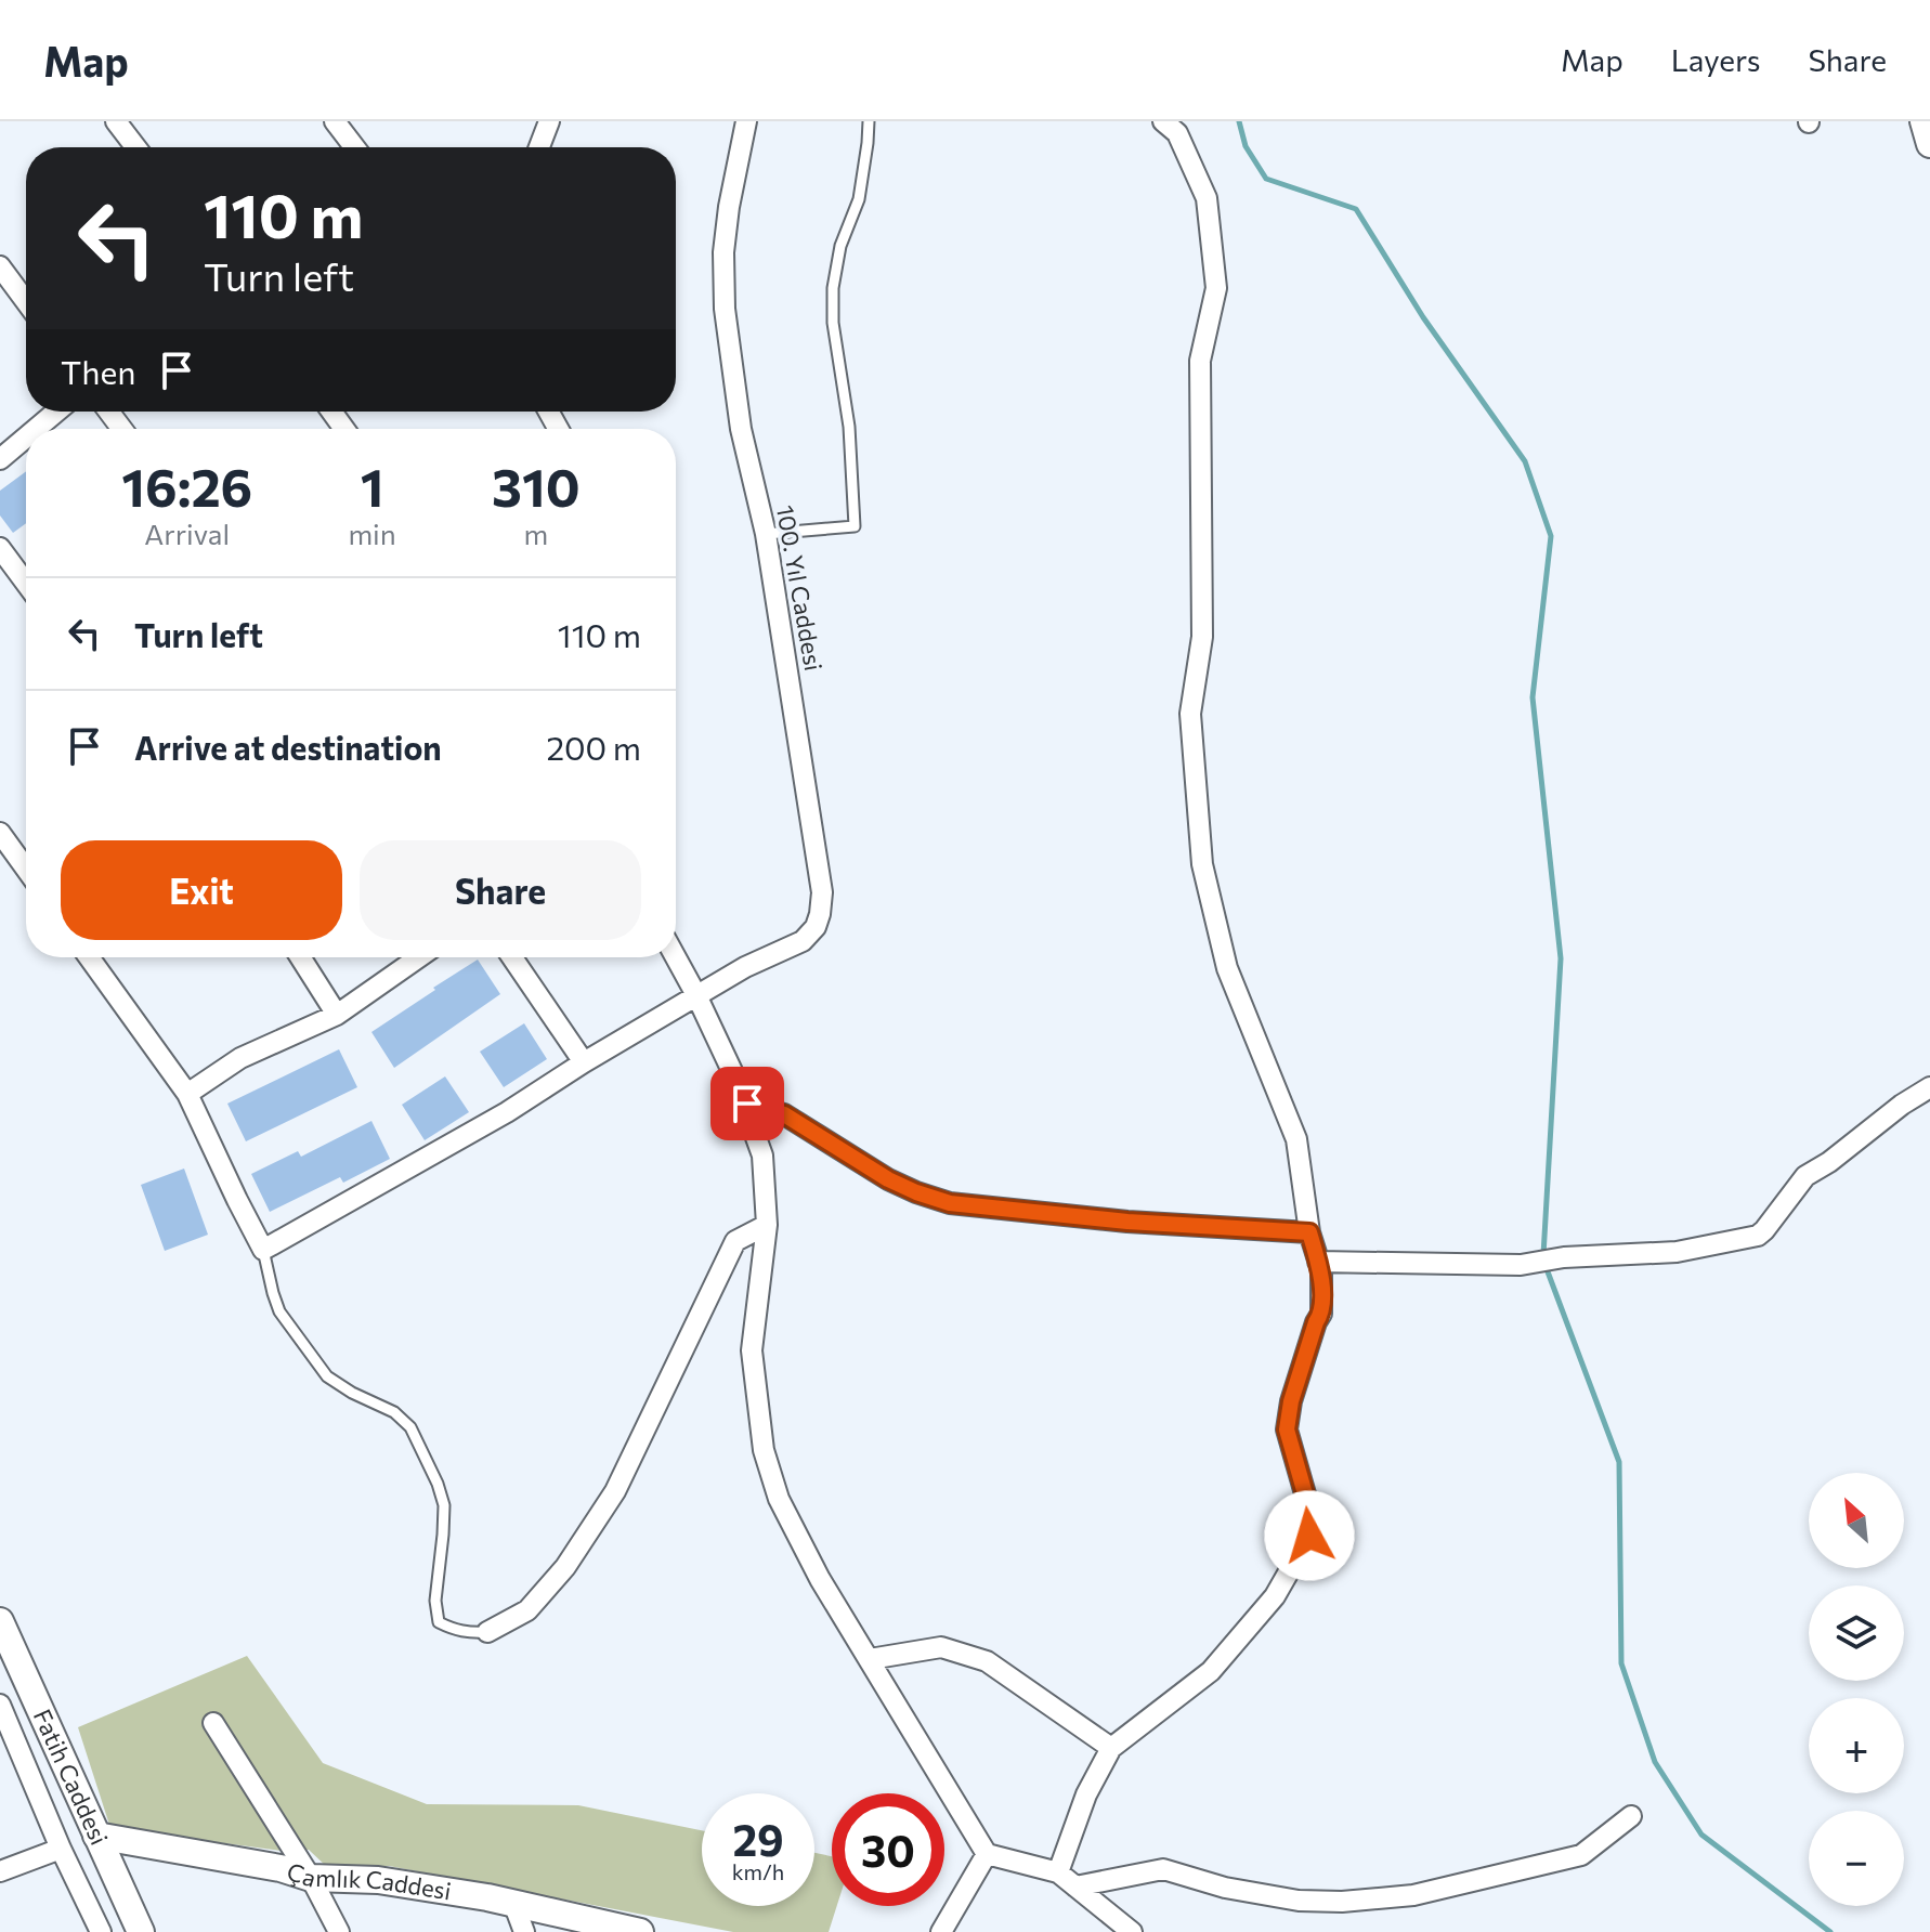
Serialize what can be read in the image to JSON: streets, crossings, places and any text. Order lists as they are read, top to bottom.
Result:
{
  "streets": {
    "street": ["100. Yıl Caddesi", "Fatih Caddesi", "Çamlık Caddesi"]
  },
  "crossings": [
    ["Fatih Caddesi", "Çamlık Caddesi"]
  ],
  "north": "top left",
  "page": {
    "header": "Map",
    "nav": ["Map", "Layers", "Share"],
    "turn": ["110 m", "Turn left"],
    "then": "Then",
    "eta": [
      "16:26",
      "Arrival",
      "1",
      "min",
      "310",
      "m"
    ],
    "list": [
      {
        "name": "Turn left",
        "value": "110 m"
      },
      {
        "name": "Arrive at destination",
        "value": "200 m"
      }
    ],
    "buttons": ["Exit", "Share"],
    "map_buttons": ["+", "−"],
    "speed": "29 km/h",
    "limit": "30"
  }
}
